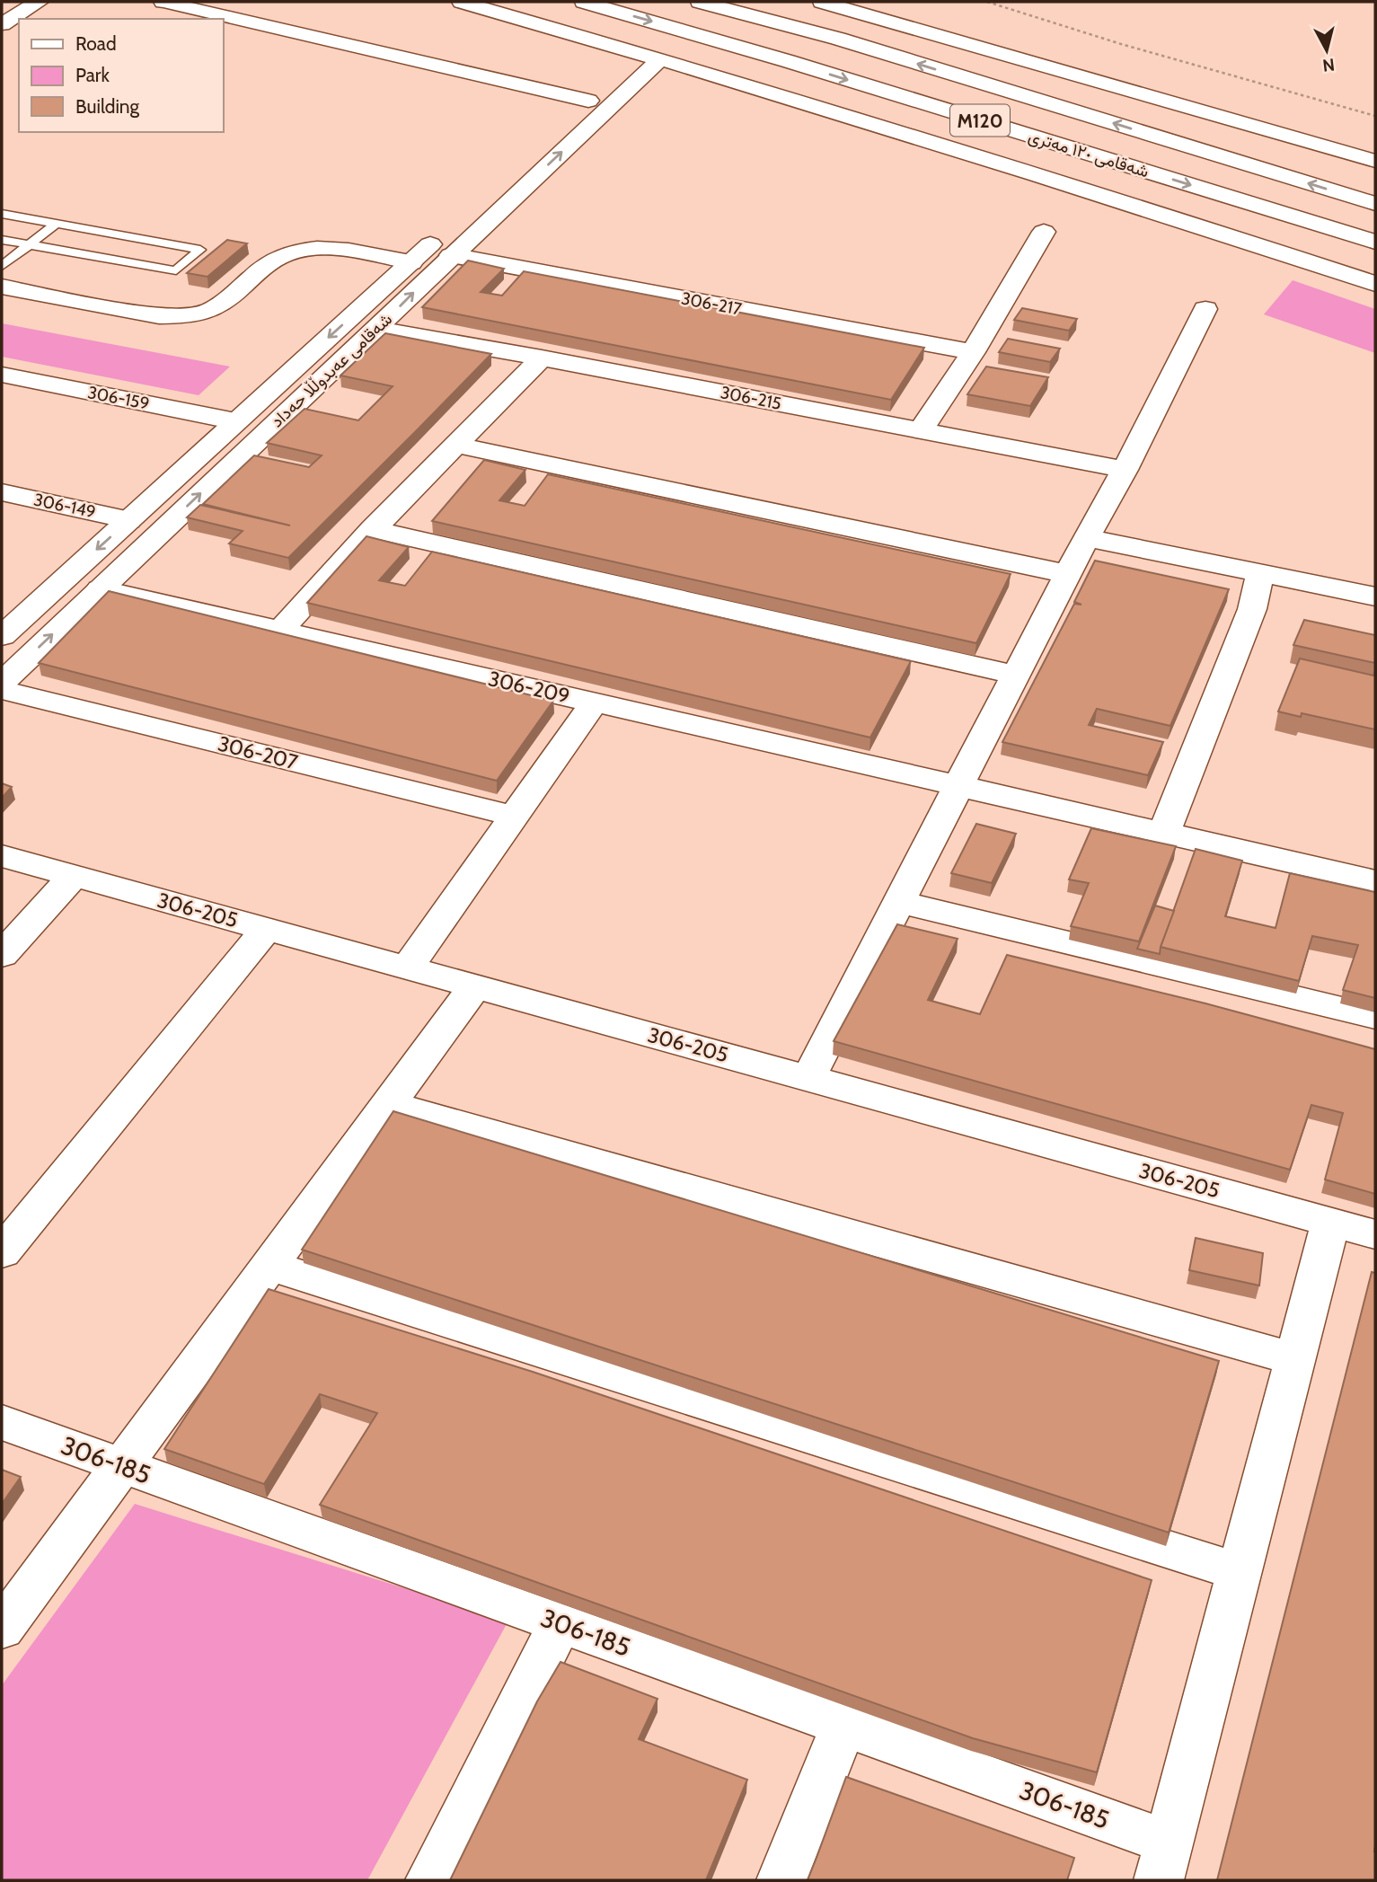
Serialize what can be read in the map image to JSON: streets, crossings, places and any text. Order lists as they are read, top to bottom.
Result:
{
  "streets": {
    "main road": [
      "M120",
      "شەقامی ١٢٠ مەتری",
      "306-217",
      "شەقامی عەبدوڵڵا حەداد",
      "306-159",
      "306-215",
      "306-149",
      "306-209",
      "306-207",
      "306-205",
      "306-185"
    ]
  },
  "crossings": [
    ["306-217", "شەقامی عەبدوڵڵا حەداد"],
    ["شەقامی عەبدوڵڵا حەداد", "306-159"],
    ["شەقامی عەبدوڵڵا حەداد", "306-215"],
    ["شەقامی عەبدوڵڵا حەداد", "306-149"],
    ["شەقامی عەبدوڵڵا حەداد", "306-209"]
  ],
  "legend": ["Road", "Park", "Building"],
  "north": "bottom"
}
